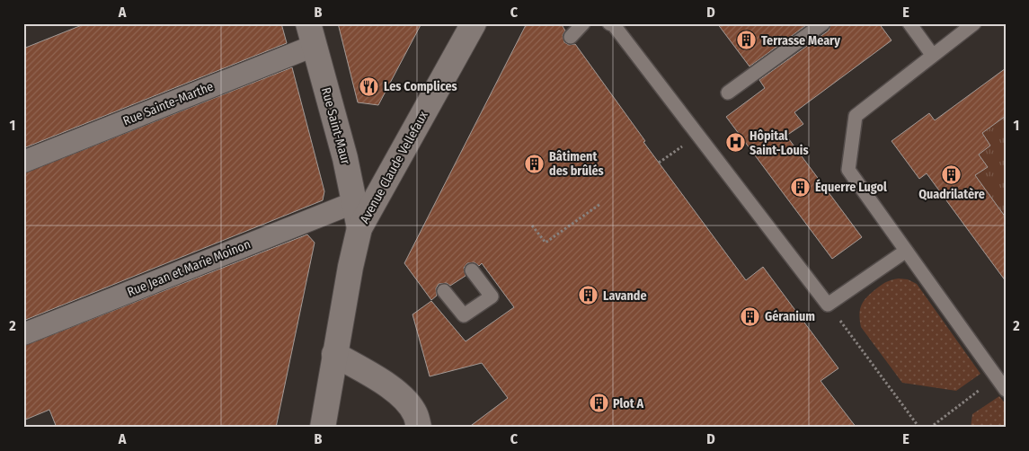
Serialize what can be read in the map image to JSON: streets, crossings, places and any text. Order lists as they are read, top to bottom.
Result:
{
  "streets": {
    "street": [
      "Rue Sainte-Marthe",
      "Rue Saint-Maur",
      "Avenue Claude Vellefaux",
      "Rue Jean et Marie Moinon"
    ]
  },
  "crossings": [
    ["Rue Sainte-Marthe", "Rue Saint-Maur"],
    ["Rue Saint-Maur", "Avenue Claude Vellefaux"],
    ["Rue Saint-Maur", "Rue Jean et Marie Moinon"]
  ],
  "places": {
    "building": [
      "Terrasse Meary",
      "Bâtiment des brûlés",
      "Quadrilatère",
      "Équerre Lugol",
      "Lavande",
      "Géranium",
      "Plot A"
    ],
    "restaurant": ["Les Complices"],
    "hospital": ["Hôpital Saint-Louis"]
  },
  "grid": {
    "columns": [
      "A",
      "B",
      "C",
      "D",
      "E"
    ],
    "rows": ["1", "2"]
  }
}
